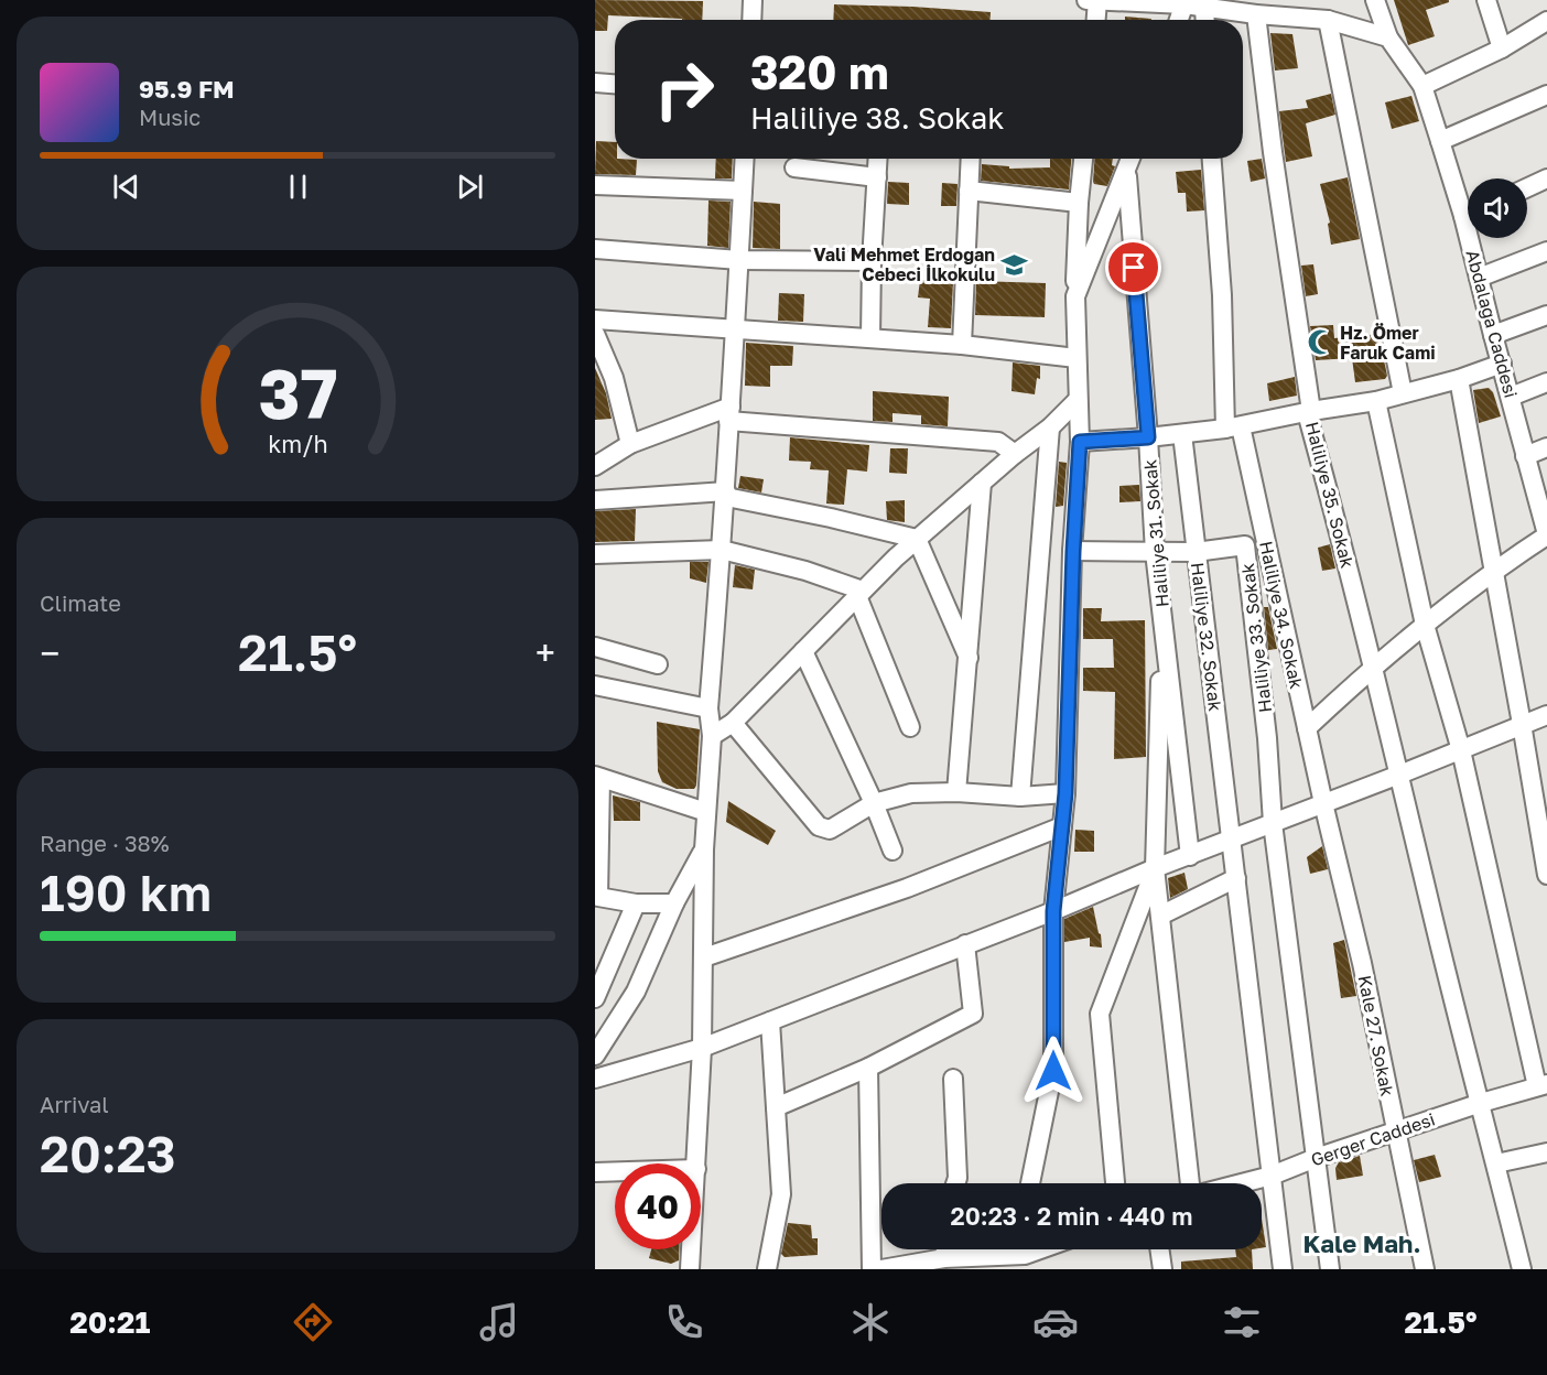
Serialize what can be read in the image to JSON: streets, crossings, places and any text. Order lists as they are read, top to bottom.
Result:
{
  "streets": {
    "street": [
      "Abdalağa Caddesi",
      "Haliliye 35. Sokak",
      "Haliliye 31. Sokak",
      "Haliliye 34. Sokak",
      "Haliliye 32. Sokak",
      "Haliliye 33. Sokak",
      "Kale 27. Sokak",
      "Gerger Caddesi"
    ]
  },
  "crossings": [
    ["Haliliye 35. Sokak", "Gerger Caddesi"],
    ["Haliliye 31. Sokak", "Haliliye 33. Sokak"],
    ["Haliliye 34. Sokak", "Kale 27. Sokak"],
    ["Haliliye 32. Sokak", "Haliliye 33. Sokak"],
    ["Haliliye 32. Sokak", "Gerger Caddesi"],
    ["Haliliye 33. Sokak", "Gerger Caddesi"],
    ["Kale 27. Sokak", "Gerger Caddesi"]
  ],
  "districts": ["Kale Mah."],
  "places": {
    "school or university": ["Vali Mehmet Erdoğan Cebeci İlkokulu"],
    "mosque": ["Hz. Ömer Faruk Cami"]
  },
  "page": {
    "turn": ["320 m", "Haliliye 38. Sokak"],
    "song": ["95.9 FM", "Music"],
    "tile": [
      "Climate",
      ["Range · 38%", "190 km"],
      ["Arrival", "20:23"]
    ],
    "heat": ["−", "21.5°", "+"],
    "limit": "40",
    "trip": "20:23 · 2 min · 440 m",
    "tabs": ["20:21", "21.5°"],
    "gauge": ["37", "km/h"]
  }
}
